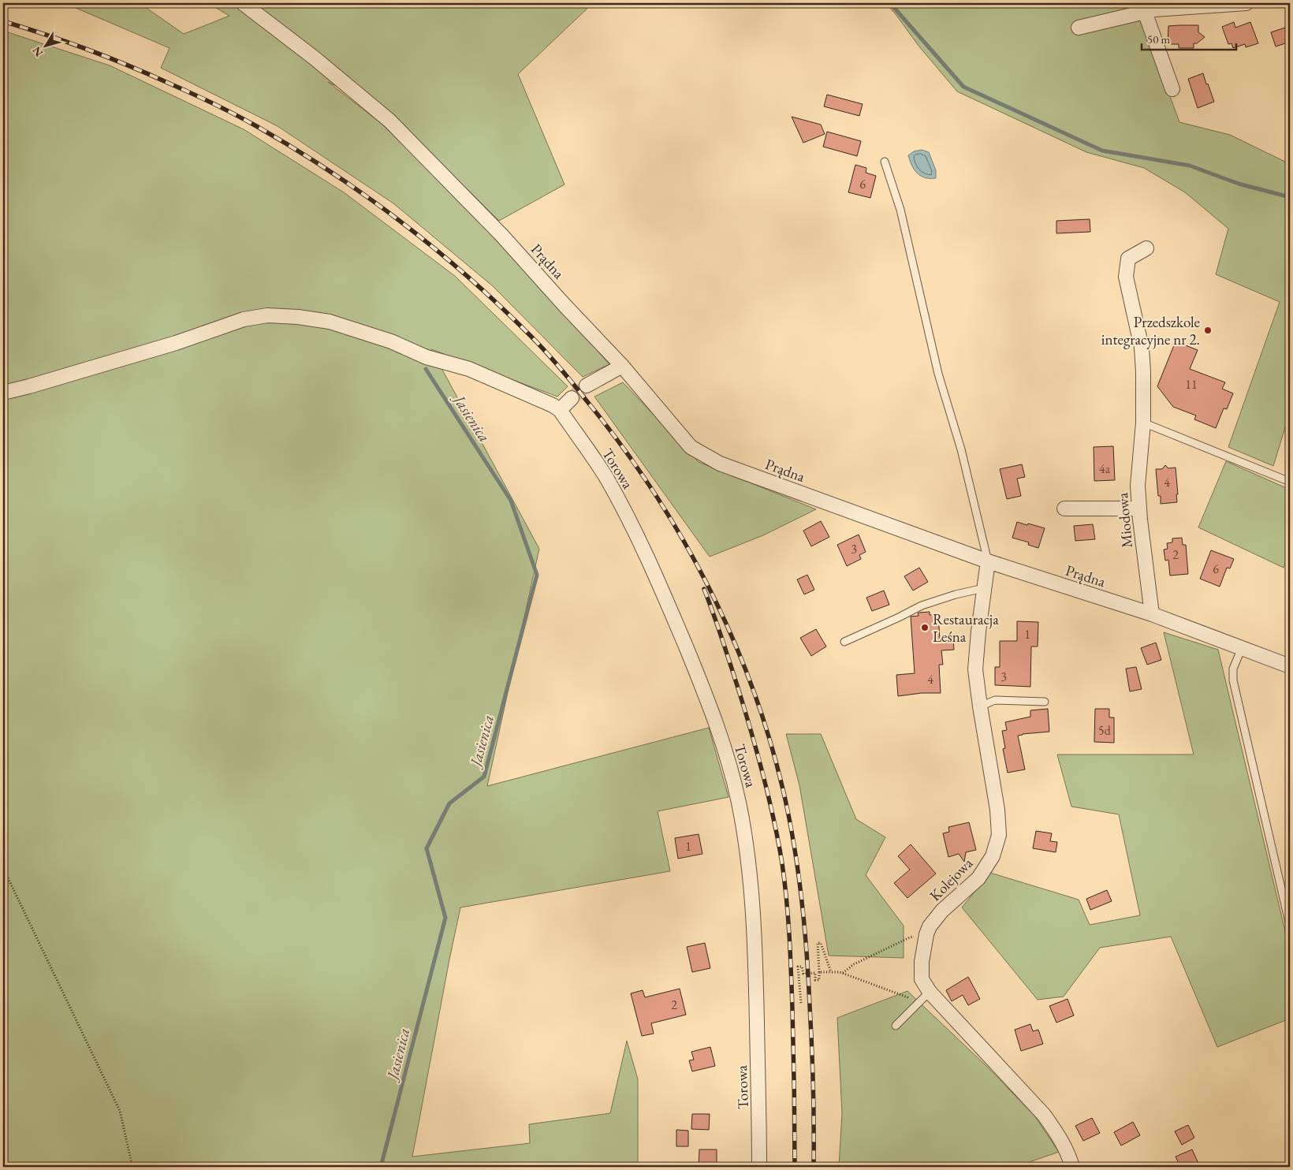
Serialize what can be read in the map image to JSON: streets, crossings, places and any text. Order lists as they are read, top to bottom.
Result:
{
  "streets": {
    "street": [
      "Prądna",
      "Torowa",
      "Miodowa",
      "Kolejowa"
    ]
  },
  "crossings": [
    ["Prądna", "Miodowa"],
    ["Prądna", "Kolejowa"]
  ],
  "water": ["Jasienica"],
  "places": ["Przedszkole integracyjne nr 2.", "Restauracja Leśna"],
  "house_numbers": [
    "6",
    "11",
    "4a",
    "4",
    "3",
    "2",
    "6",
    "1",
    "3",
    "4",
    "5d",
    "1",
    "2"
  ],
  "scale_bar": "50 m",
  "north": "bottom left"
}
